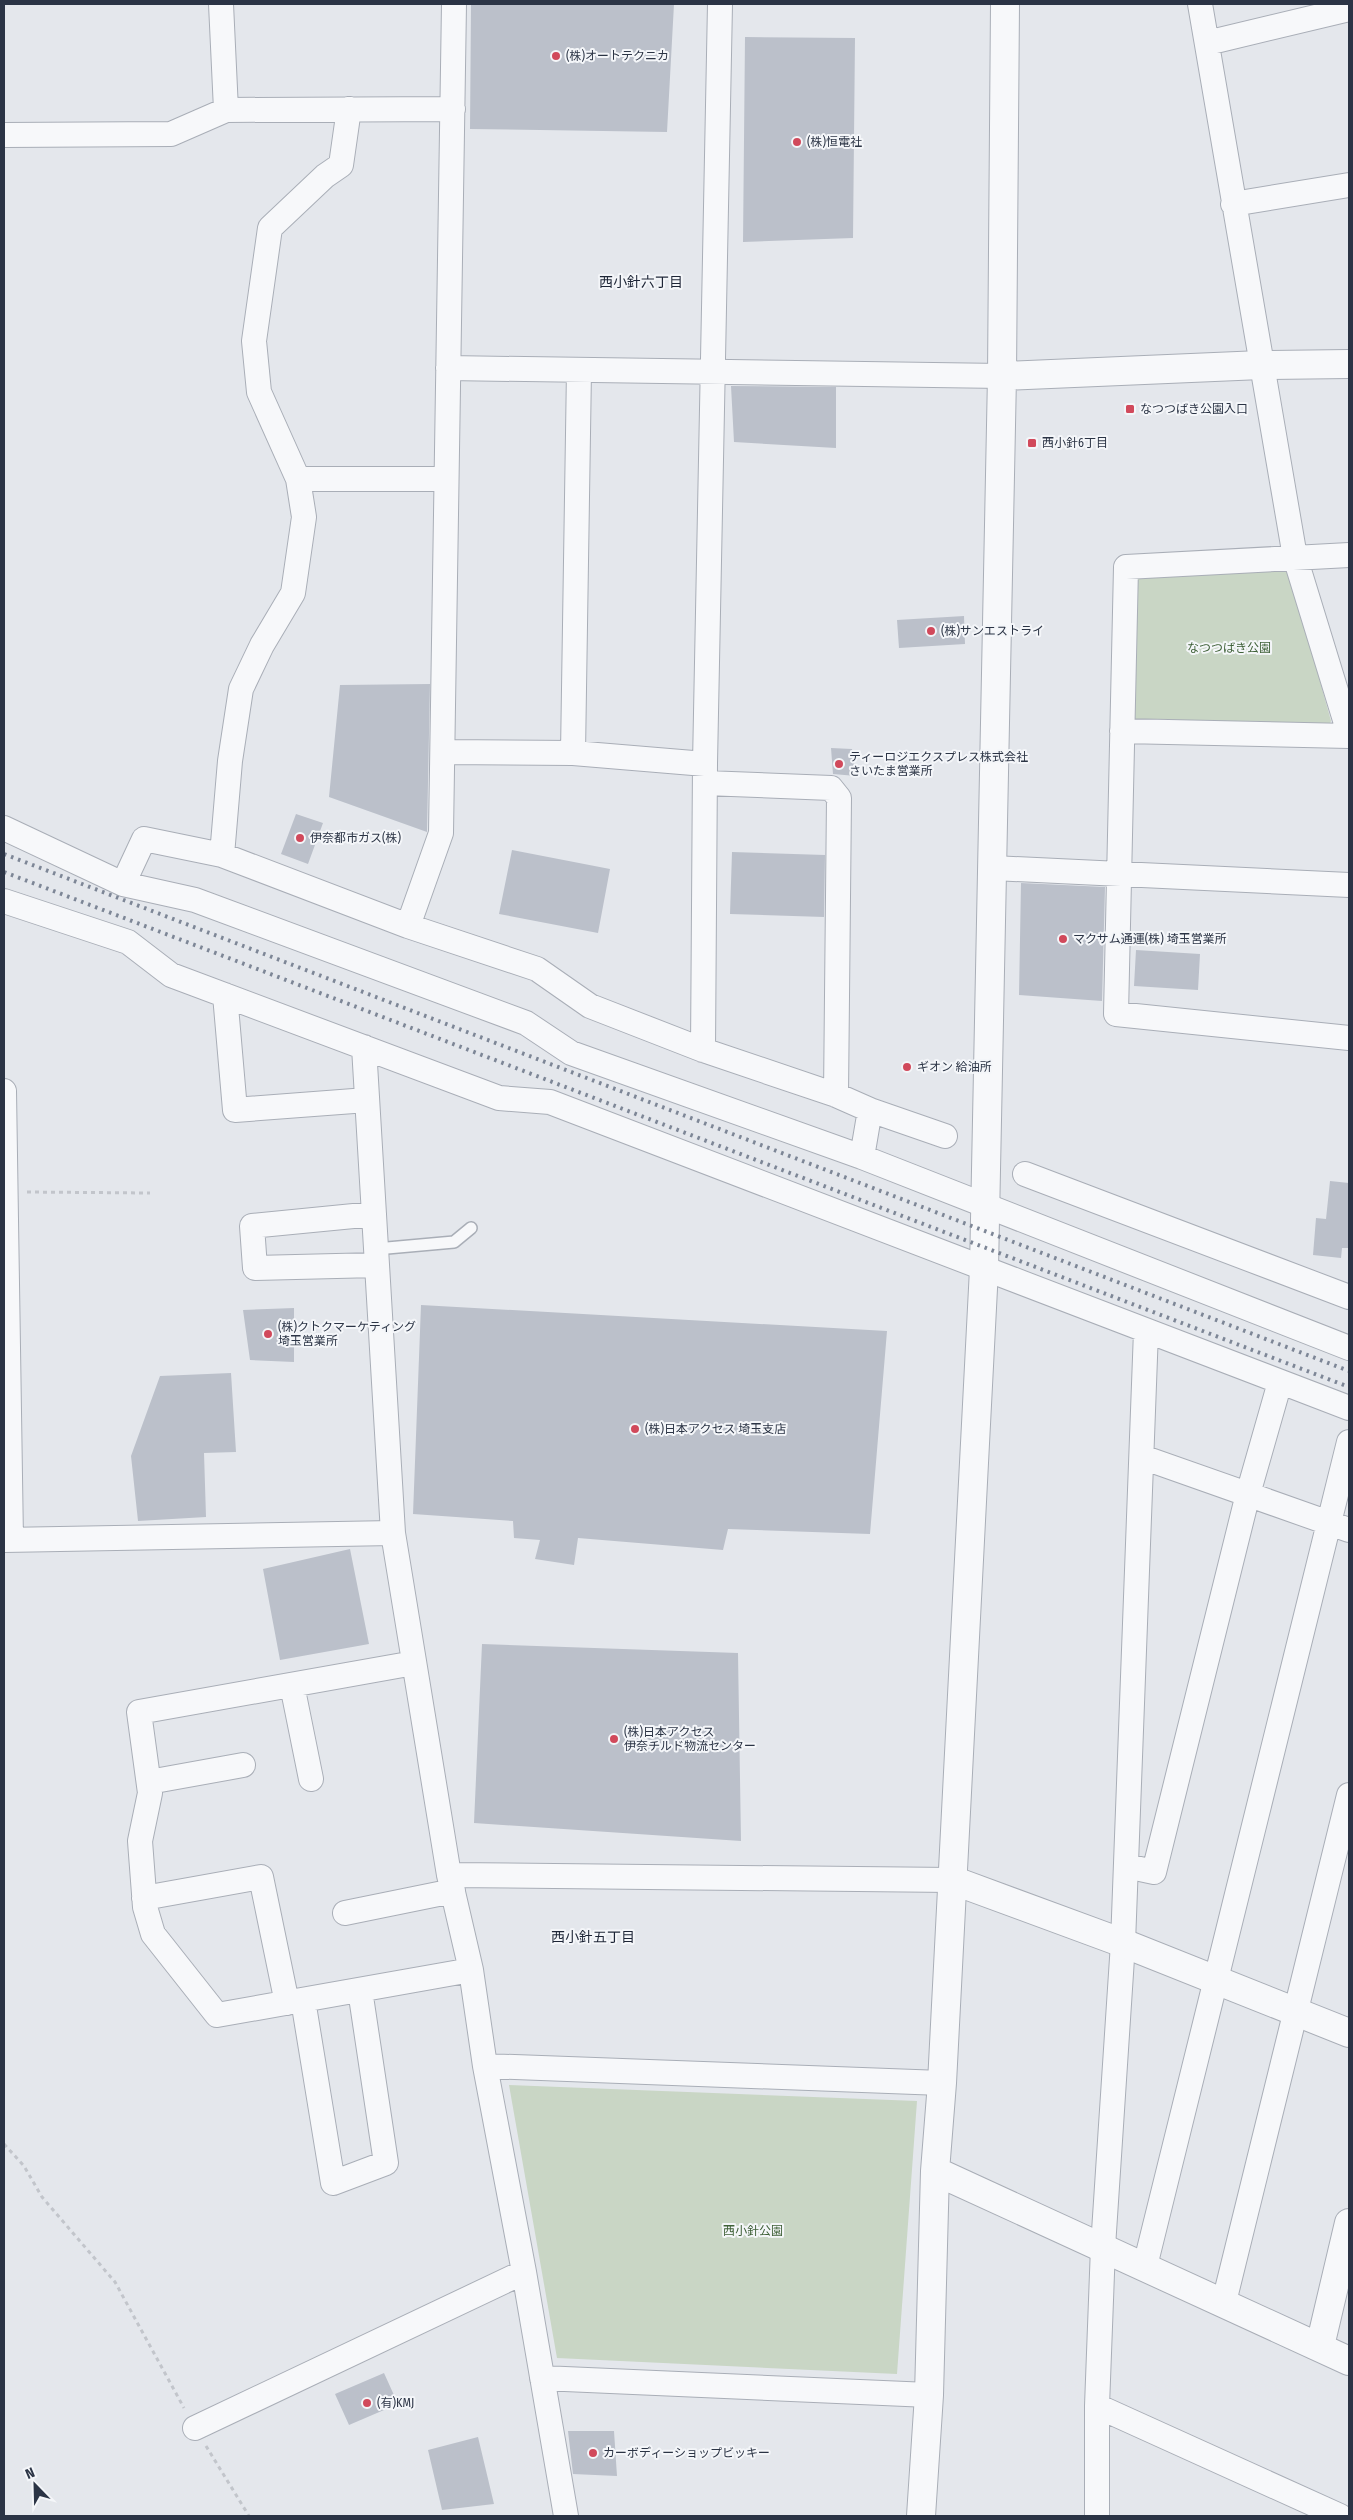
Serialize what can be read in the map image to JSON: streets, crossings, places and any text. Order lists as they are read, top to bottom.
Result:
{
  "districts": ["西小針六丁目", "西小針五丁目"],
  "parks": ["なつつばき公園", "西小針公園"],
  "places": {
    "other": [
      "(株)オートテクニカ",
      "(株)恒電社",
      "(株)サンエストライ",
      "ティーロジエクスプレス株式会社 さいたま営業所",
      "伊奈都市ガス(株)",
      "マクサム通運(株) 埼玉営業所",
      "ギオン 給油所",
      "(株)クトクマーケティング 埼玉営業所",
      "(株)日本アクセス 埼玉支店",
      "(株)日本アクセス 伊奈チルド物流センター",
      "(有)KMJ",
      "カーボディーショップビッキー"
    ],
    "transit": ["なつつばき公園入口", "西小針6丁目"]
  },
  "north": "top left"
}
